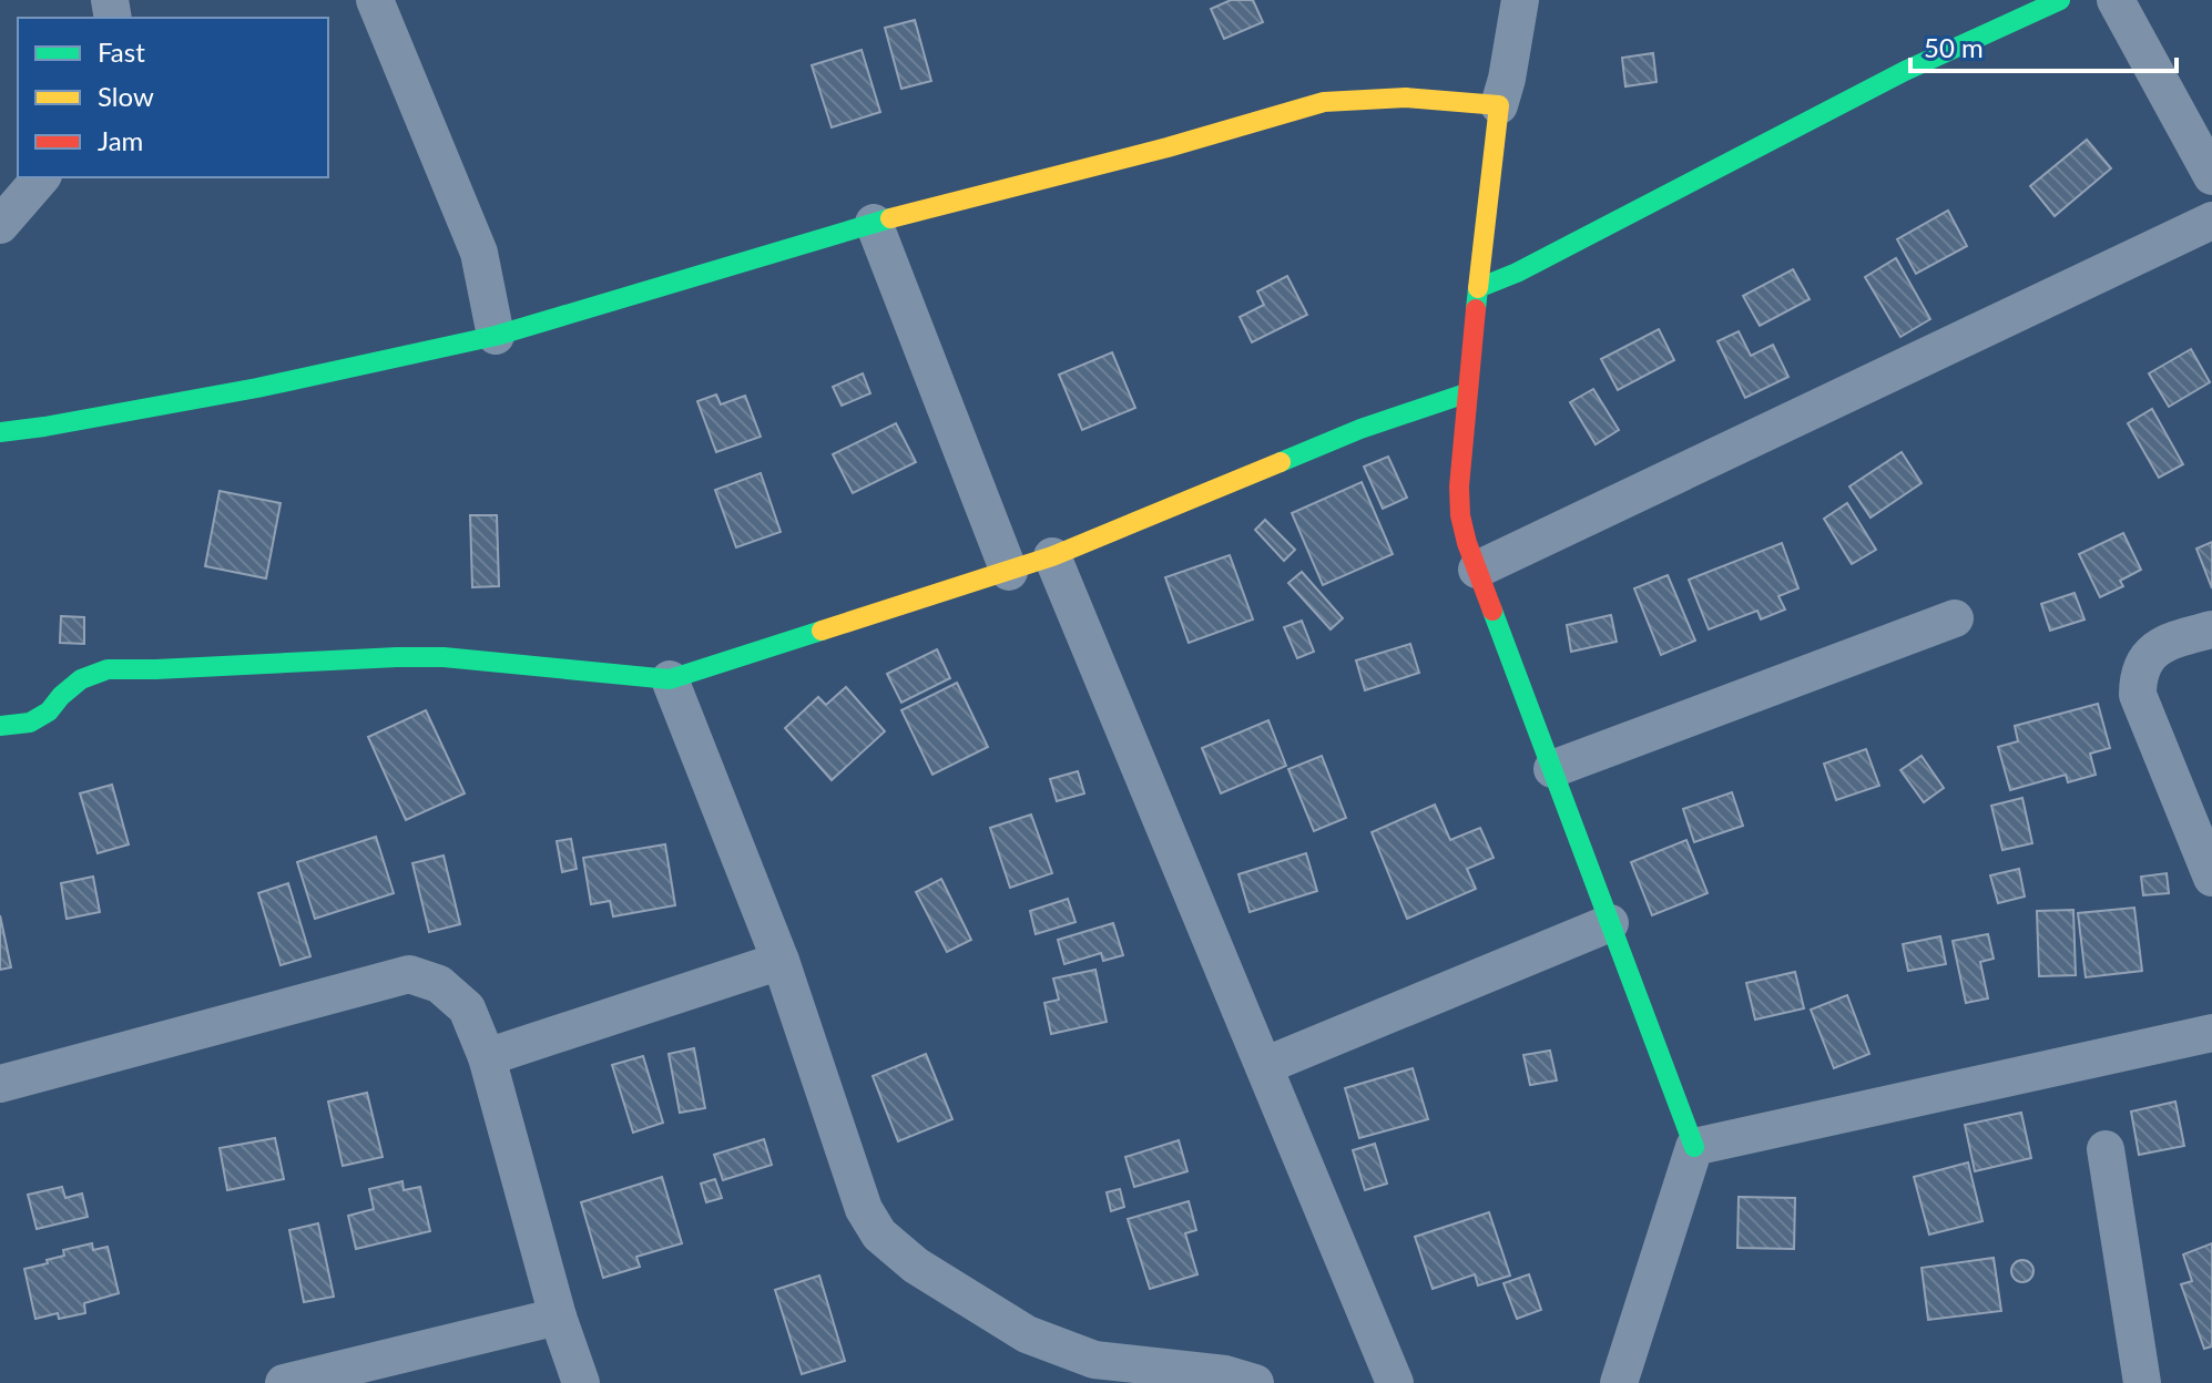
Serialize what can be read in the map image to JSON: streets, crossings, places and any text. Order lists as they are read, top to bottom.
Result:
{
  "legend": ["Fast", "Slow", "Jam"],
  "scale_bar": "50 m"
}
